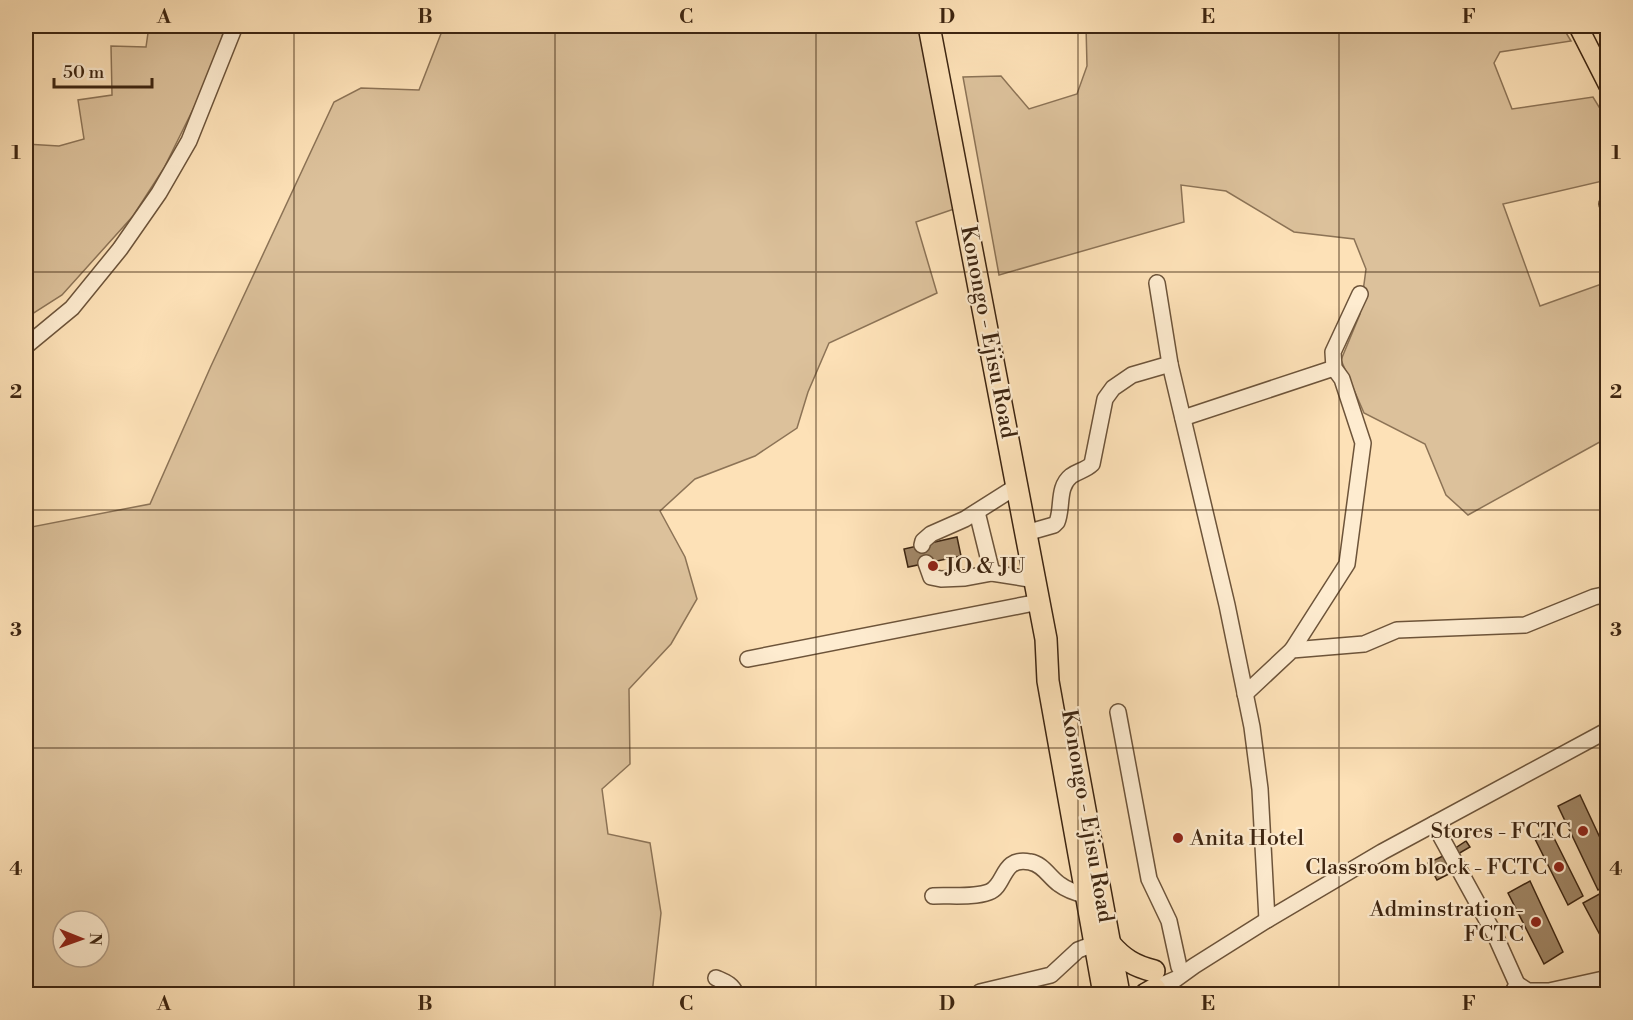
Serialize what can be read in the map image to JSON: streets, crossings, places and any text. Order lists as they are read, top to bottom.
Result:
{
  "streets": {
    "highway": ["Konongo - Ejisu Road"]
  },
  "places": [
    "JO & JU",
    "Stores - FCTC",
    "Anita Hotel",
    "Classroom block - FCTC",
    "Adminstration- FCTC"
  ],
  "scale_bar": "50 m",
  "north": "right",
  "grid": {
    "columns": [
      "A",
      "B",
      "C",
      "D",
      "E",
      "F"
    ],
    "rows": [
      "1",
      "2",
      "3",
      "4"
    ]
  }
}
